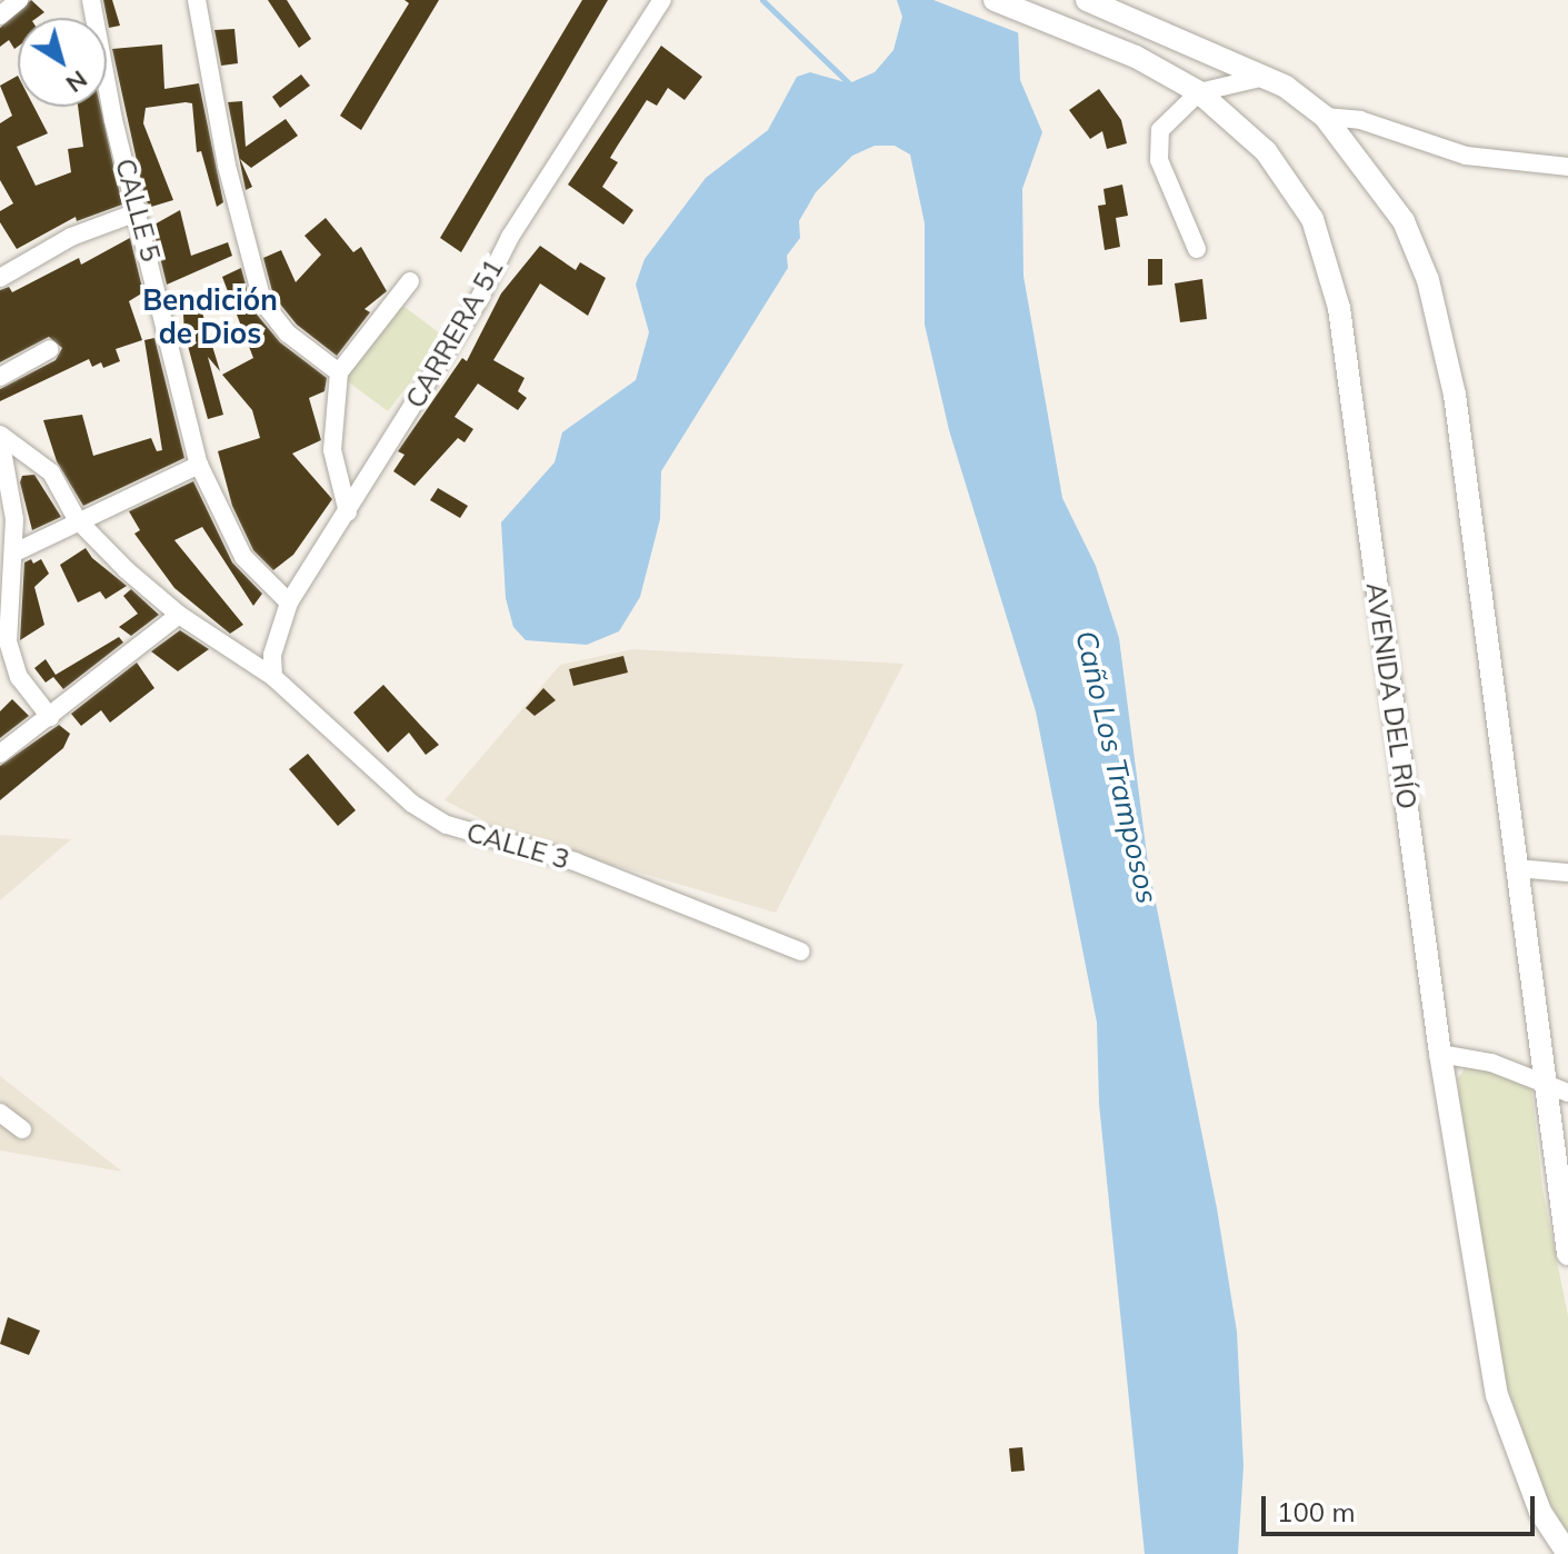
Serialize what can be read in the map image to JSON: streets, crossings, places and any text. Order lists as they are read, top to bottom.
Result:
{
  "streets": {
    "main road": ["AVENIDA DEL RÍO"],
    "street": ["CALLE 5", "CARRERA 51", "CALLE 3"]
  },
  "crossings": [
    ["CALLE 5", "CARRERA 51"],
    ["CARRERA 51", "CALLE 3"]
  ],
  "districts": ["Bendición de Dios"],
  "water": ["Caño Los Tramposos"],
  "scale_bar": "100 m",
  "north": "bottom right"
}
